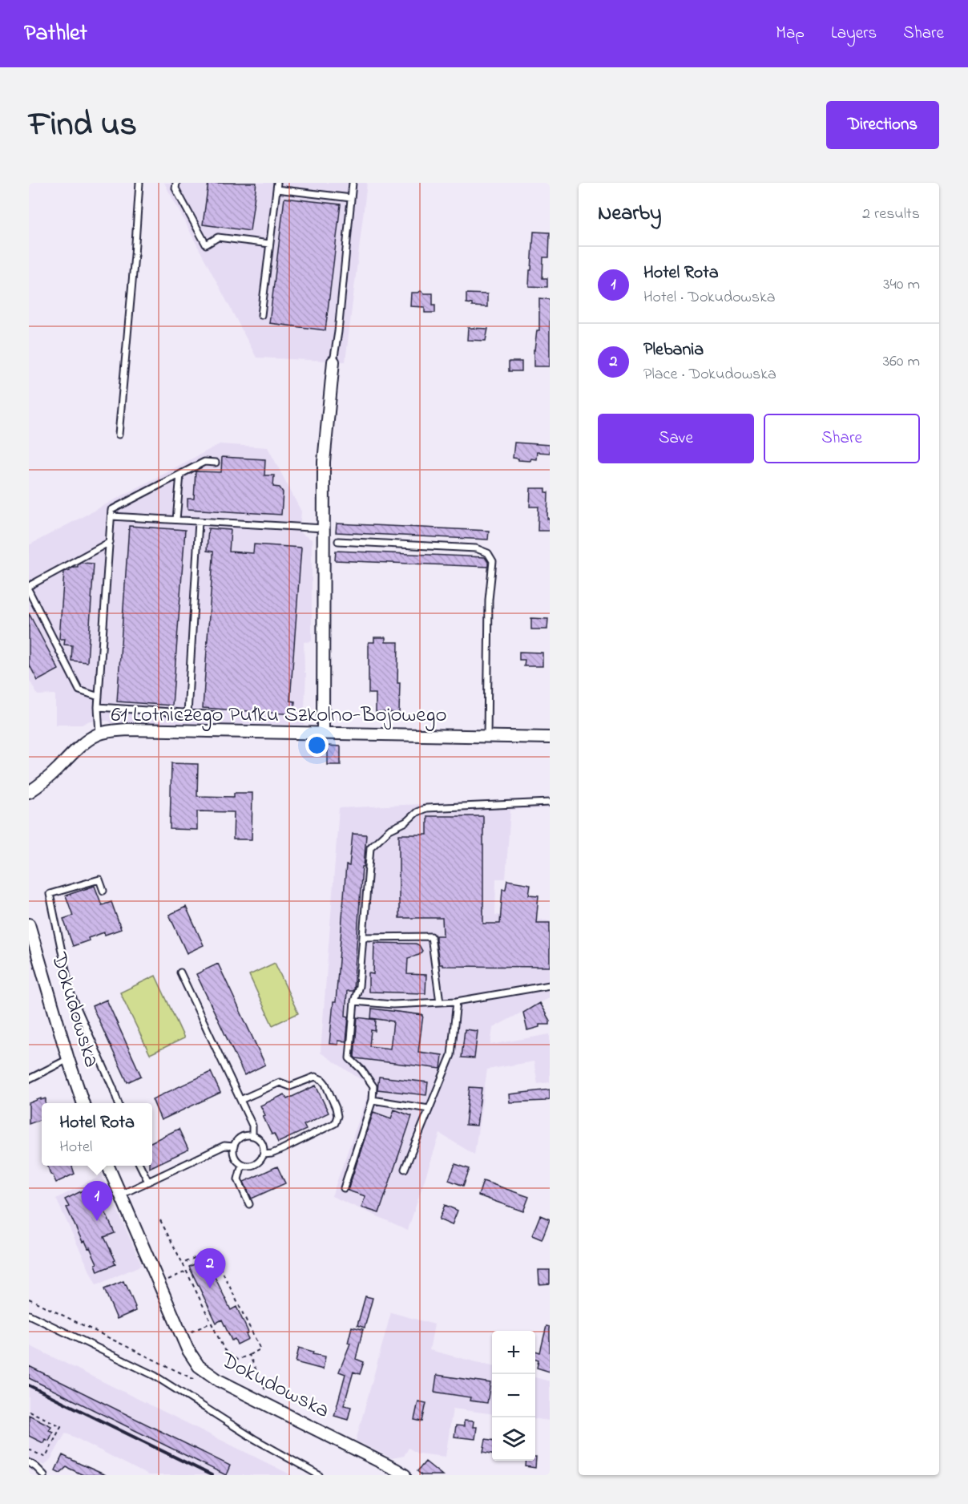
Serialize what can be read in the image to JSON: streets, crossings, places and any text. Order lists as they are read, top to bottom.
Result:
{
  "streets": {
    "street": ["61 Lotniczego Pułku Szkolno-Bojowego", "Dokudowska"]
  },
  "page": {
    "header": "Pathlet",
    "nav": ["Map", "Layers", "Share"],
    "title": "Find us",
    "buttons": [
      "Directions",
      ["Save", "Share"]
    ],
    "heading": ["Nearby", "2 results"],
    "list": [
      {
        "mark": "1",
        "name": "Hotel Rota",
        "note": "Hotel · Dokudowska",
        "value": "340 m"
      },
      {
        "mark": "2",
        "name": "Plebania",
        "note": "Place · Dokudowska",
        "value": "360 m"
      }
    ],
    "popup": ["Hotel Rota", "Hotel"],
    "pins": ["1", "2"],
    "map_buttons": ["+", "−"]
  }
}
